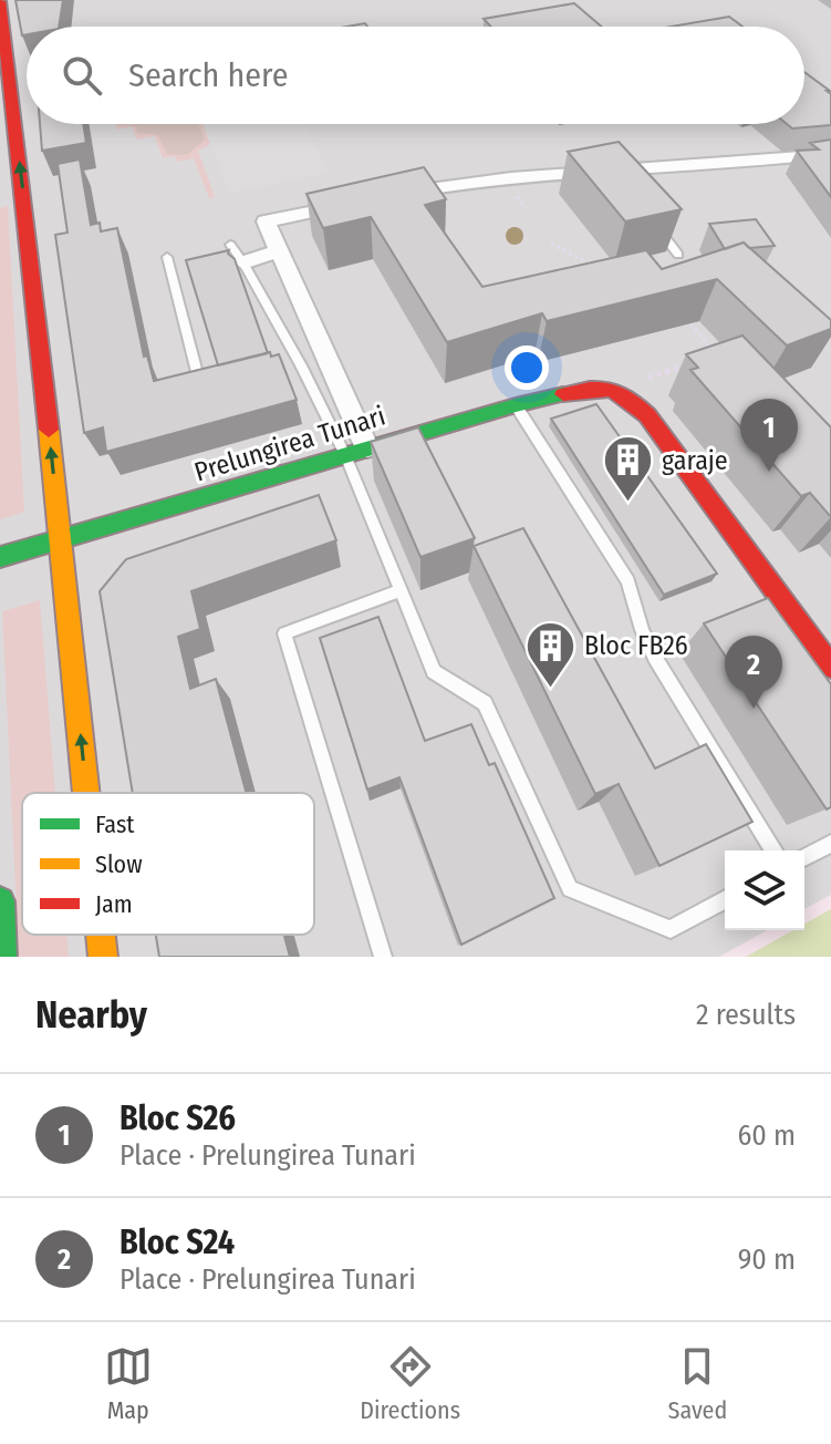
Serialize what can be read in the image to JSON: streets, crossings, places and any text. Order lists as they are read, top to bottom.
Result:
{
  "streets": {
    "main road": ["Prelungirea Tunari"]
  },
  "places": {
    "building": ["garaje", "Bloc FB26"]
  },
  "legend": ["Fast", "Slow", "Jam"],
  "page": {
    "search": "Search here",
    "pins": ["1", "2"],
    "heading": ["Nearby", "2 results"],
    "list": [
      {
        "mark": "1",
        "name": "Bloc S26",
        "note": "Place · Prelungirea Tunari",
        "value": "60 m"
      },
      {
        "mark": "2",
        "name": "Bloc S24",
        "note": "Place · Prelungirea Tunari",
        "value": "90 m"
      }
    ],
    "nav": ["Map", "Directions", "Saved"]
  }
}
